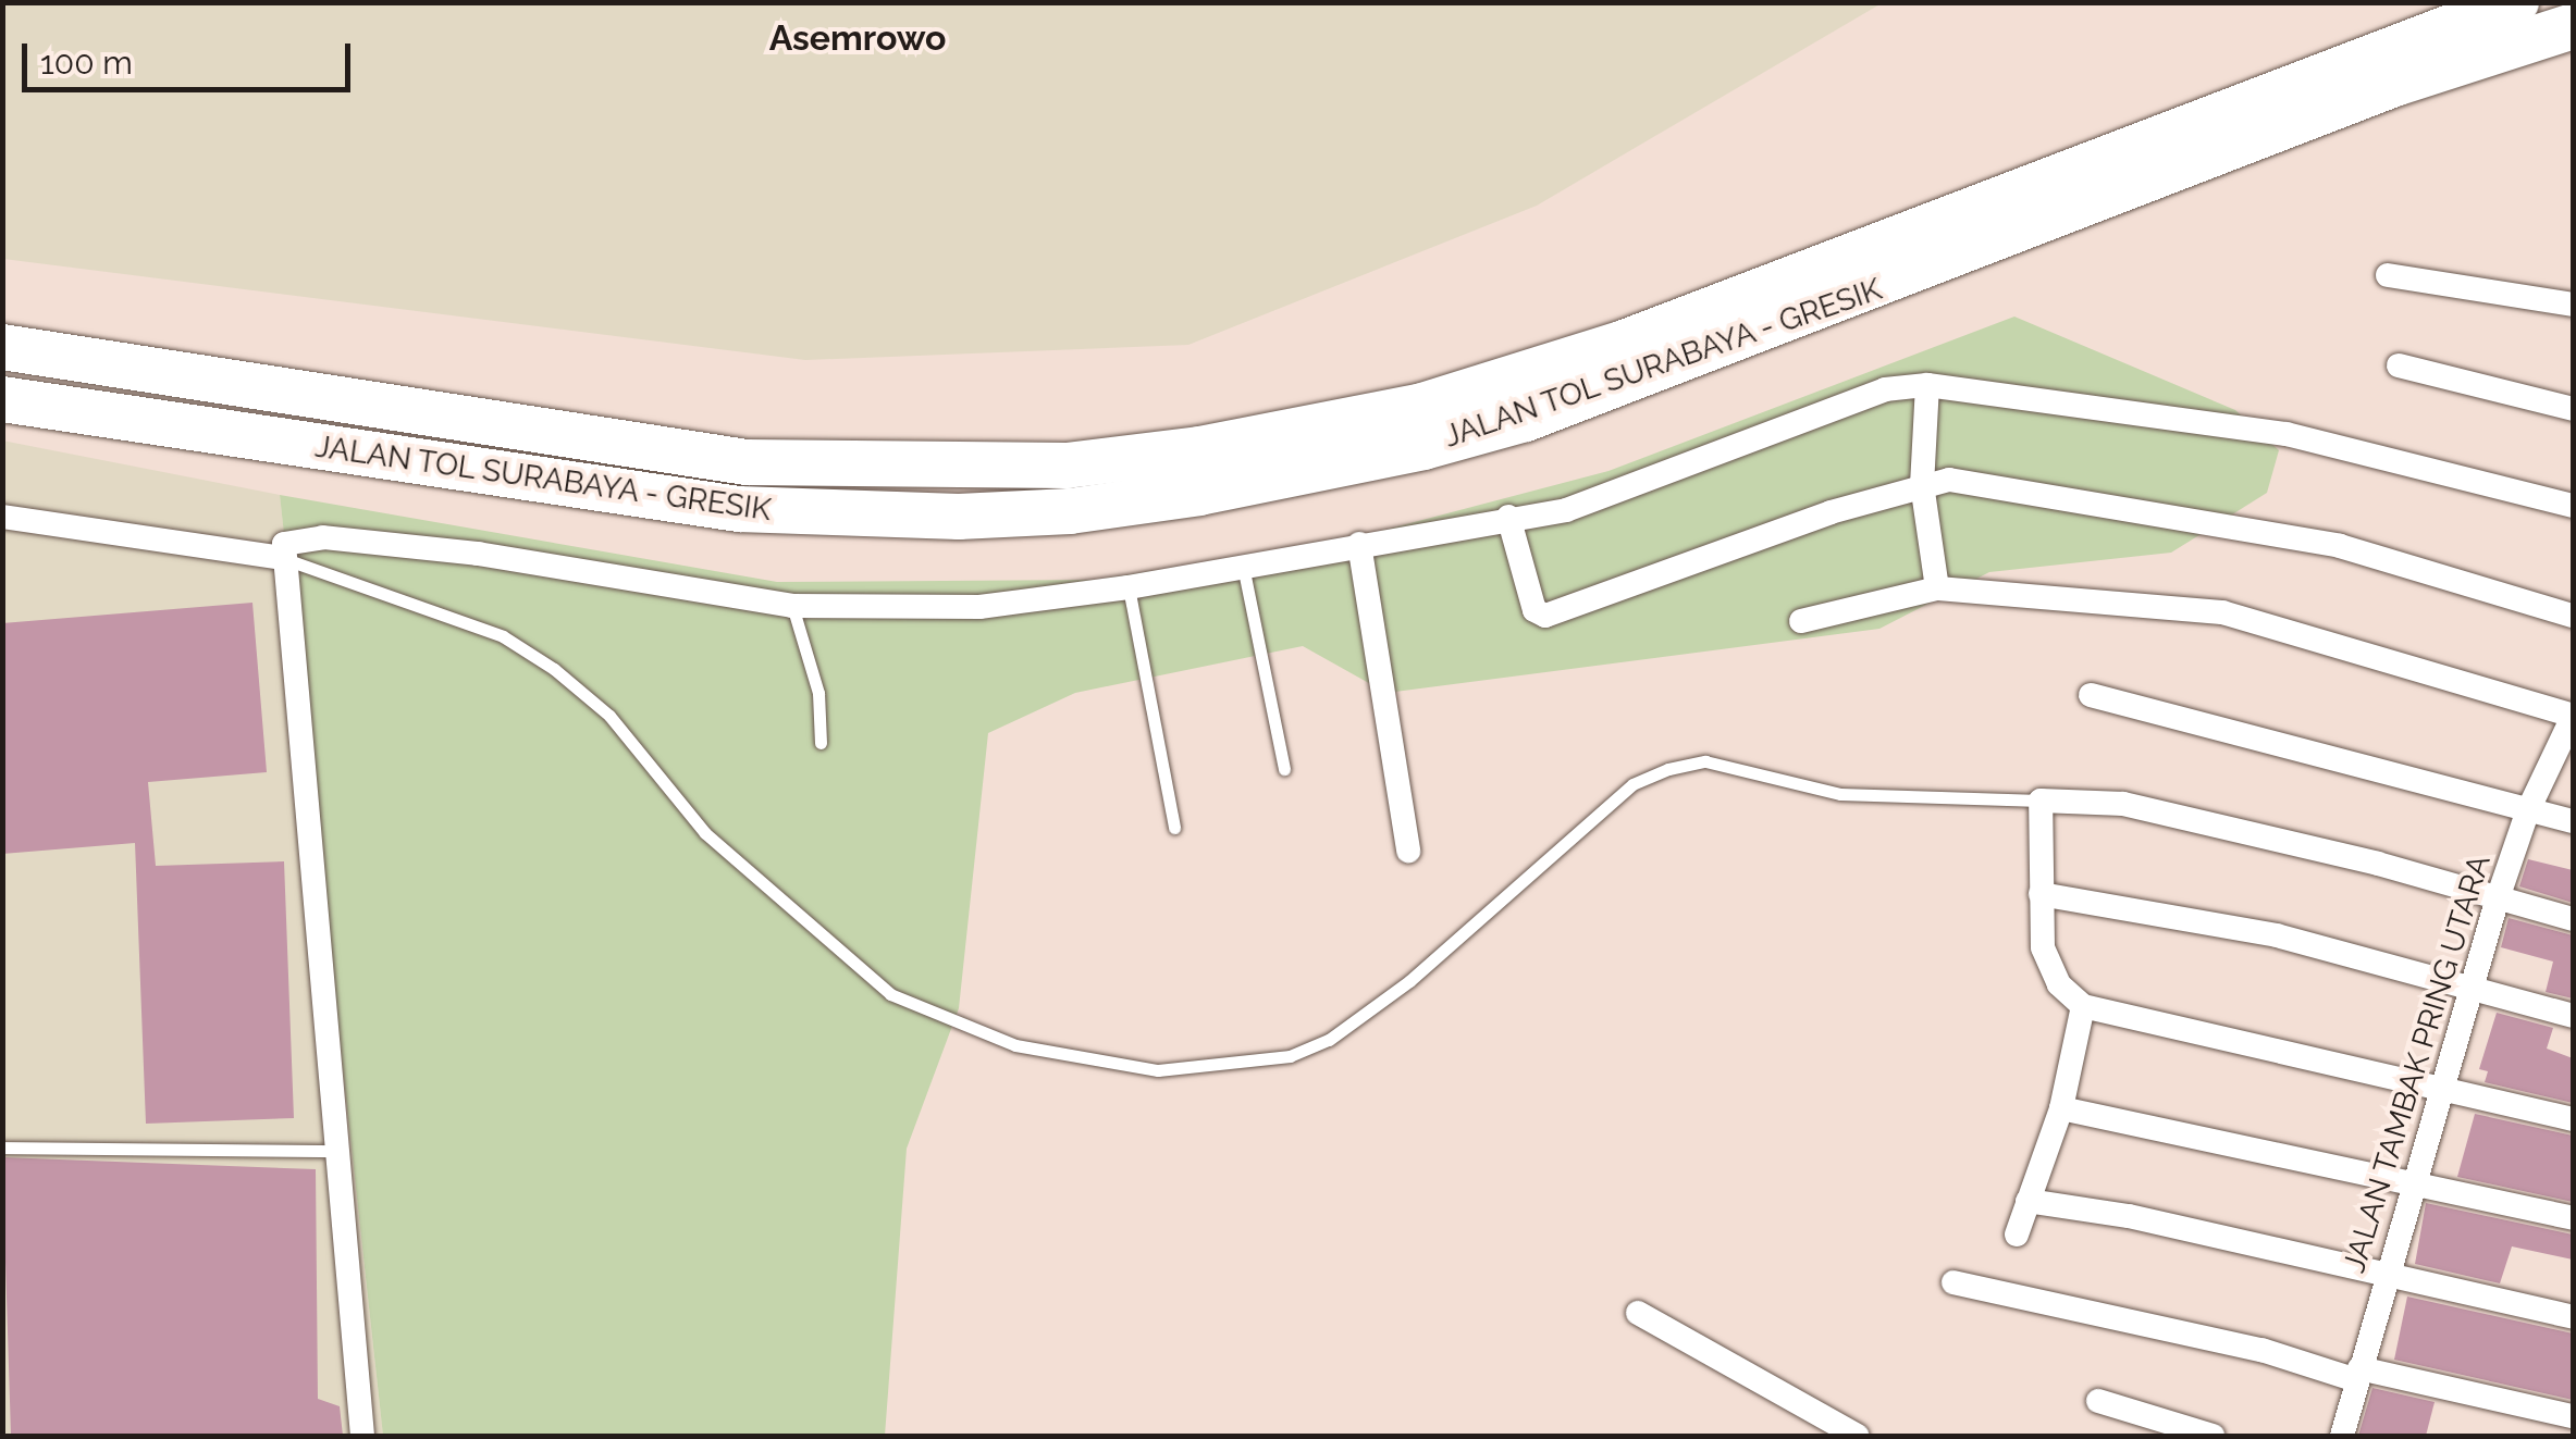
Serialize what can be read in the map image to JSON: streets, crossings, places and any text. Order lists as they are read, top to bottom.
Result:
{
  "streets": {
    "highway": ["JALAN TOL SURABAYA - GRESIK"],
    "street": ["JALAN TAMBAK PRING UTARA"]
  },
  "districts": ["Asemrowo"],
  "scale_bar": "100 m"
}
